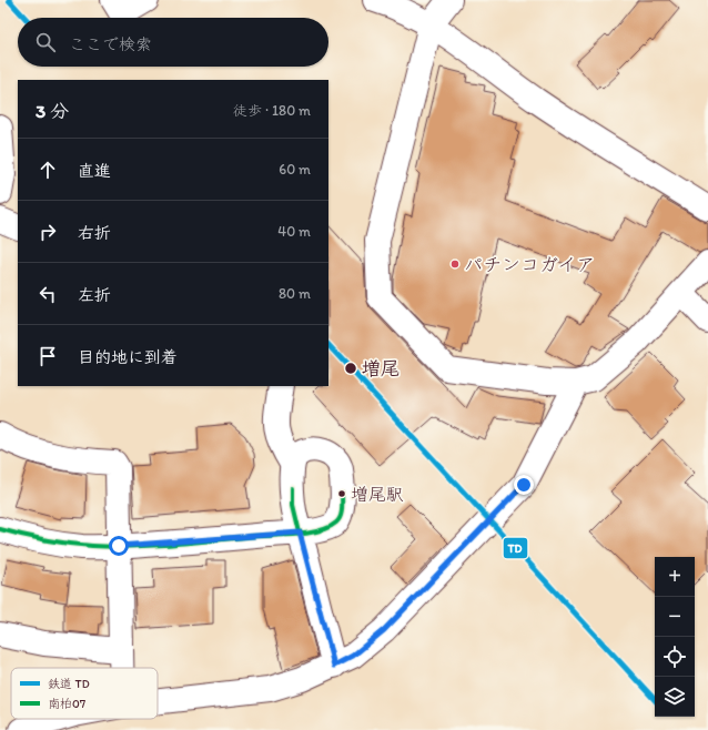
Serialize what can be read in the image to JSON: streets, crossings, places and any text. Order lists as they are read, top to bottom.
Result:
{
  "places": ["パチンコガイア", "増尾", "増尾駅"],
  "lines": ["rail line TD", "transit line 南柏07"],
  "legend": ["鉄道 TD", "南柏07"],
  "page": {
    "search": "ここで検索",
    "heading": ["3 分", "徒歩 · 180 m"],
    "list": [
      ["直進", "60 m"],
      ["右折", "40 m"],
      ["左折", "80 m"],
      "目的地に到着"
    ],
    "map_buttons": ["+", "−"]
  }
}
